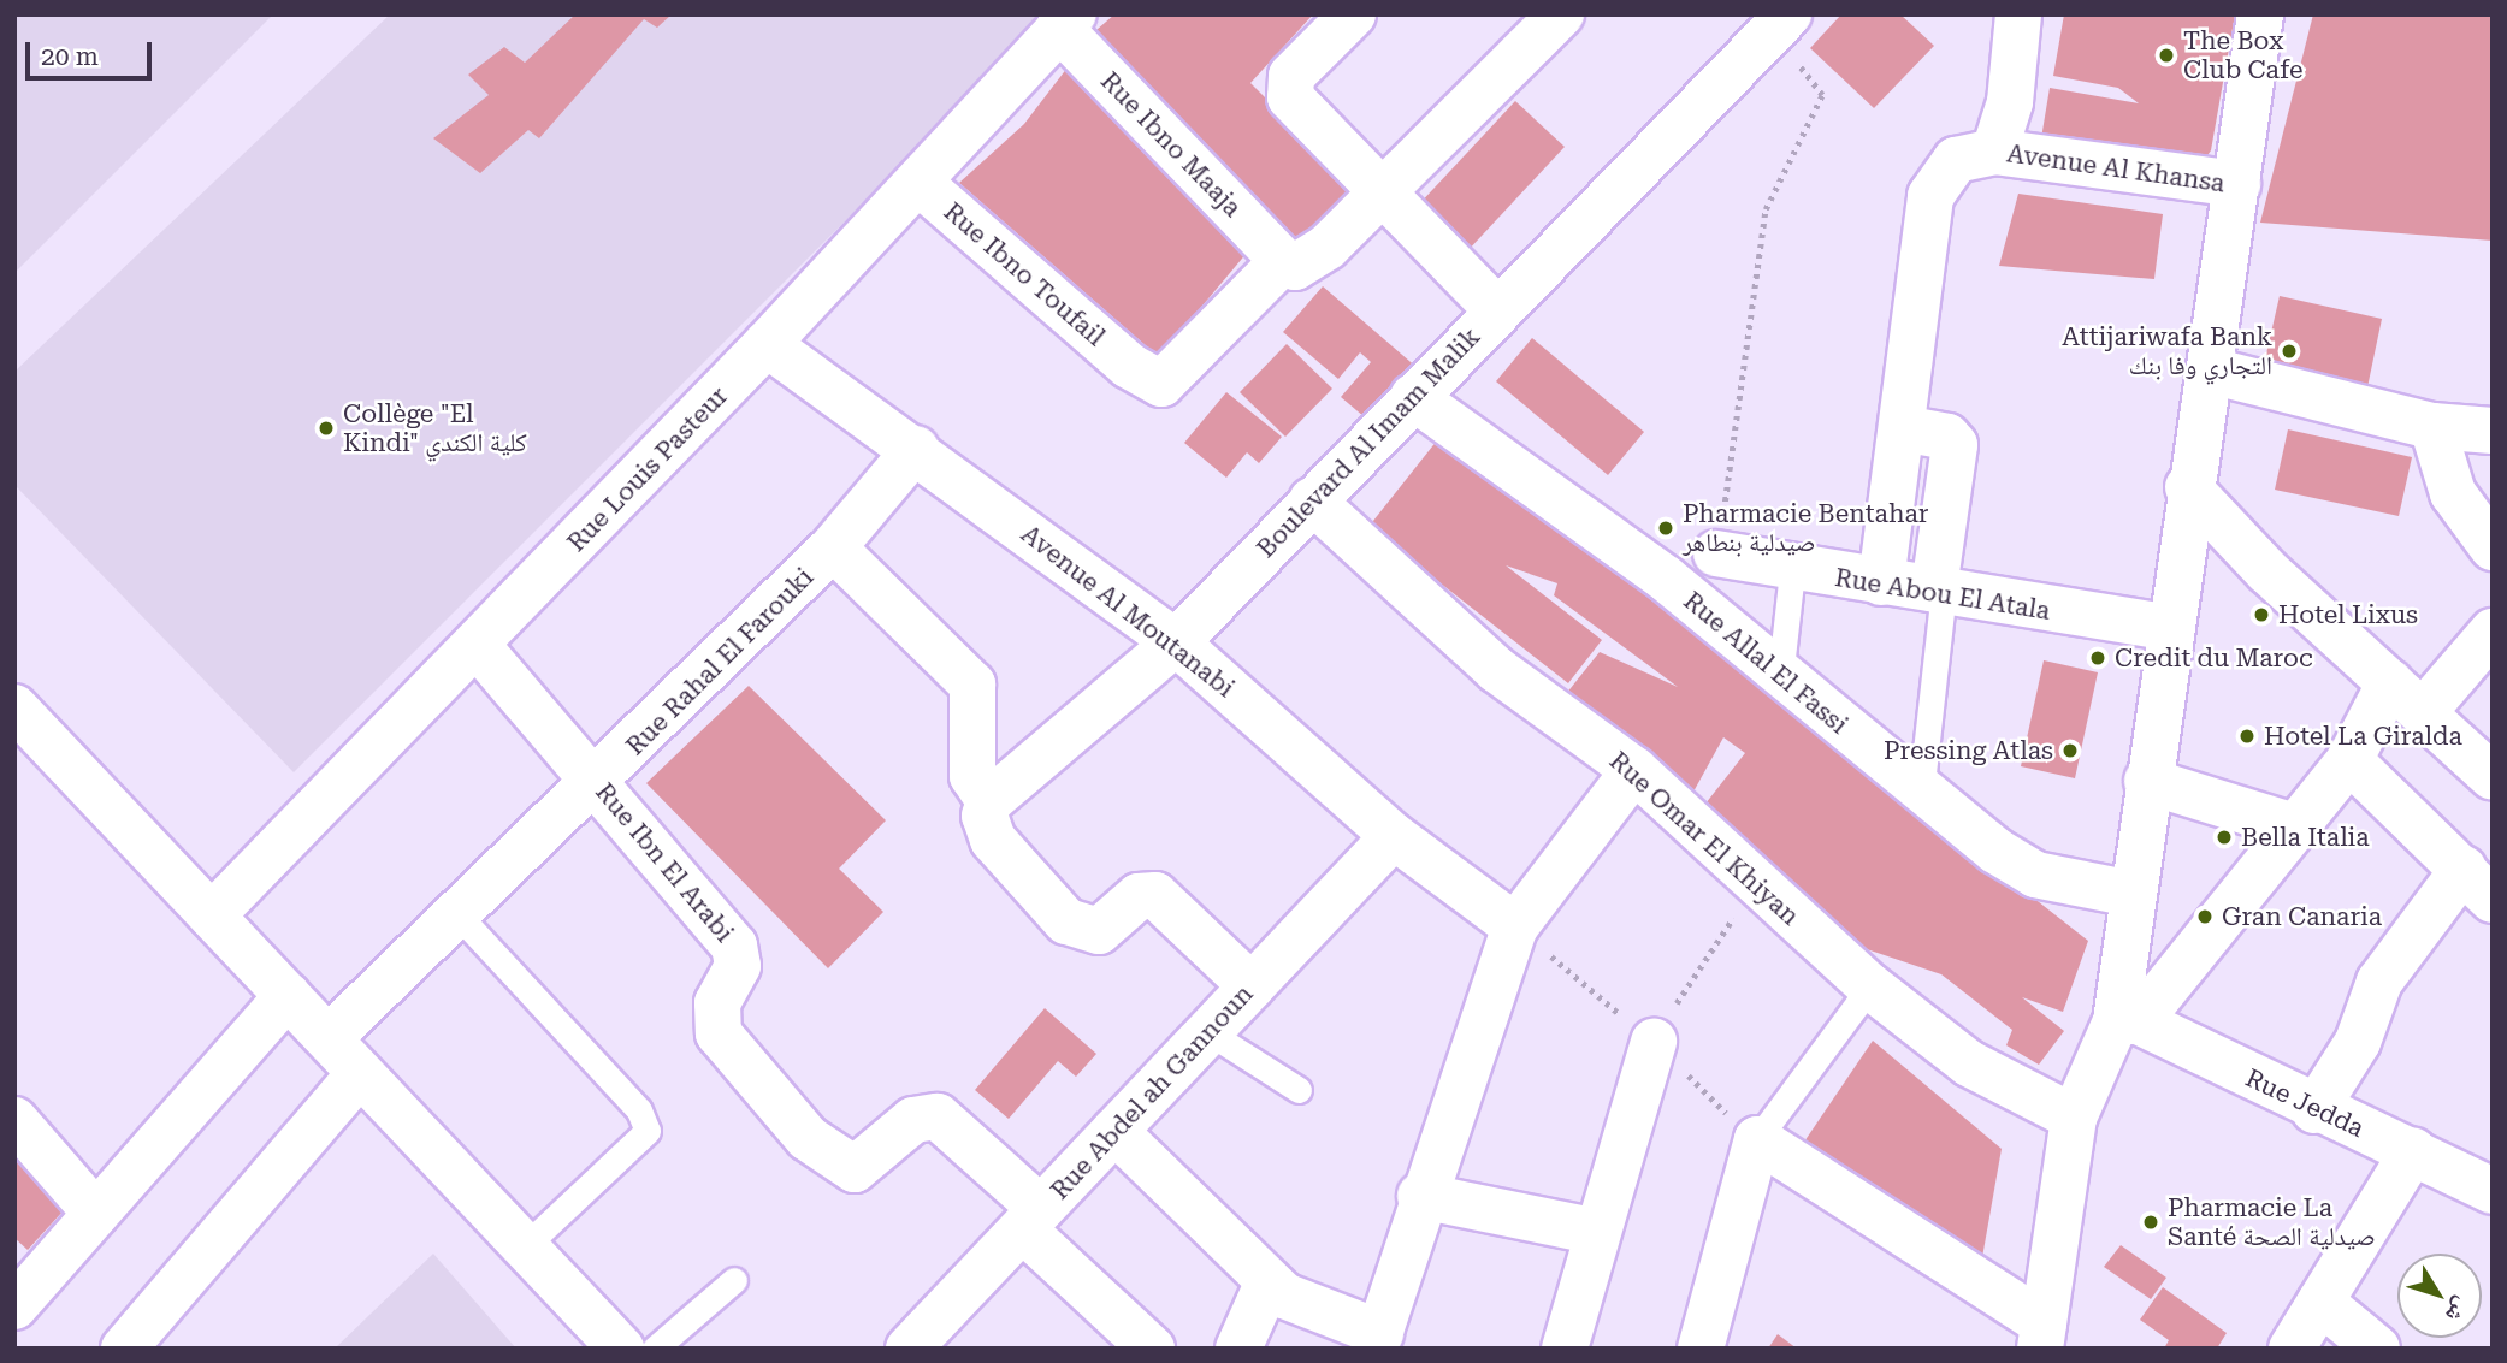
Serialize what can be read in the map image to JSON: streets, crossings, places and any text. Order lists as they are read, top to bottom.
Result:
{
  "streets": {
    "street": [
      "Rue Ibno Maaja",
      "Avenue Al Khansa",
      "Rue Ibno Toufail",
      "Boulevard Al Imam Malik",
      "Rue Louis Pasteur",
      "Rue Abou El Atala",
      "Avenue Al Moutanabi",
      "Rue Rahal El Farouki",
      "Rue Allal El Fassi",
      "Rue Omar El Khiyan",
      "Rue Ibn El Arabi",
      "Rue Abdel ah Gannoun",
      "Rue Jedda"
    ]
  },
  "crossings": [
    ["Rue Ibno Maaja", "Rue Ibno Toufail"],
    ["Rue Ibno Maaja", "Rue Louis Pasteur"],
    ["Rue Ibno Toufail", "Rue Louis Pasteur"],
    ["Boulevard Al Imam Malik", "Avenue Al Moutanabi"],
    ["Boulevard Al Imam Malik", "Rue Allal El Fassi"],
    ["Boulevard Al Imam Malik", "Rue Omar El Khiyan"],
    ["Rue Louis Pasteur", "Avenue Al Moutanabi"],
    ["Rue Louis Pasteur", "Rue Ibn El Arabi"],
    ["Avenue Al Moutanabi", "Rue Rahal El Farouki"],
    ["Avenue Al Moutanabi", "Rue Abdel ah Gannoun"],
    ["Rue Rahal El Farouki", "Rue Ibn El Arabi"],
    ["Rue Ibn El Arabi", "Rue Abdel ah Gannoun"]
  ],
  "places": [
    "The Box Club Cafe",
    "Attijariwafa Bank التجاري وفا بنك",
    "Collège \"El Kindi\" كلية الكندي",
    "Pharmacie Bentahar صيدلية بنطاهر",
    "Hotel Lixus",
    "Credit du Maroc",
    "Hotel La Giralda",
    "Pressing Atlas",
    "Bella Italia",
    "Gran Canaria",
    "Pharmacie La Santé صيدلية الصحة"
  ],
  "scale_bar": "20 m",
  "north": "bottom right"
}
